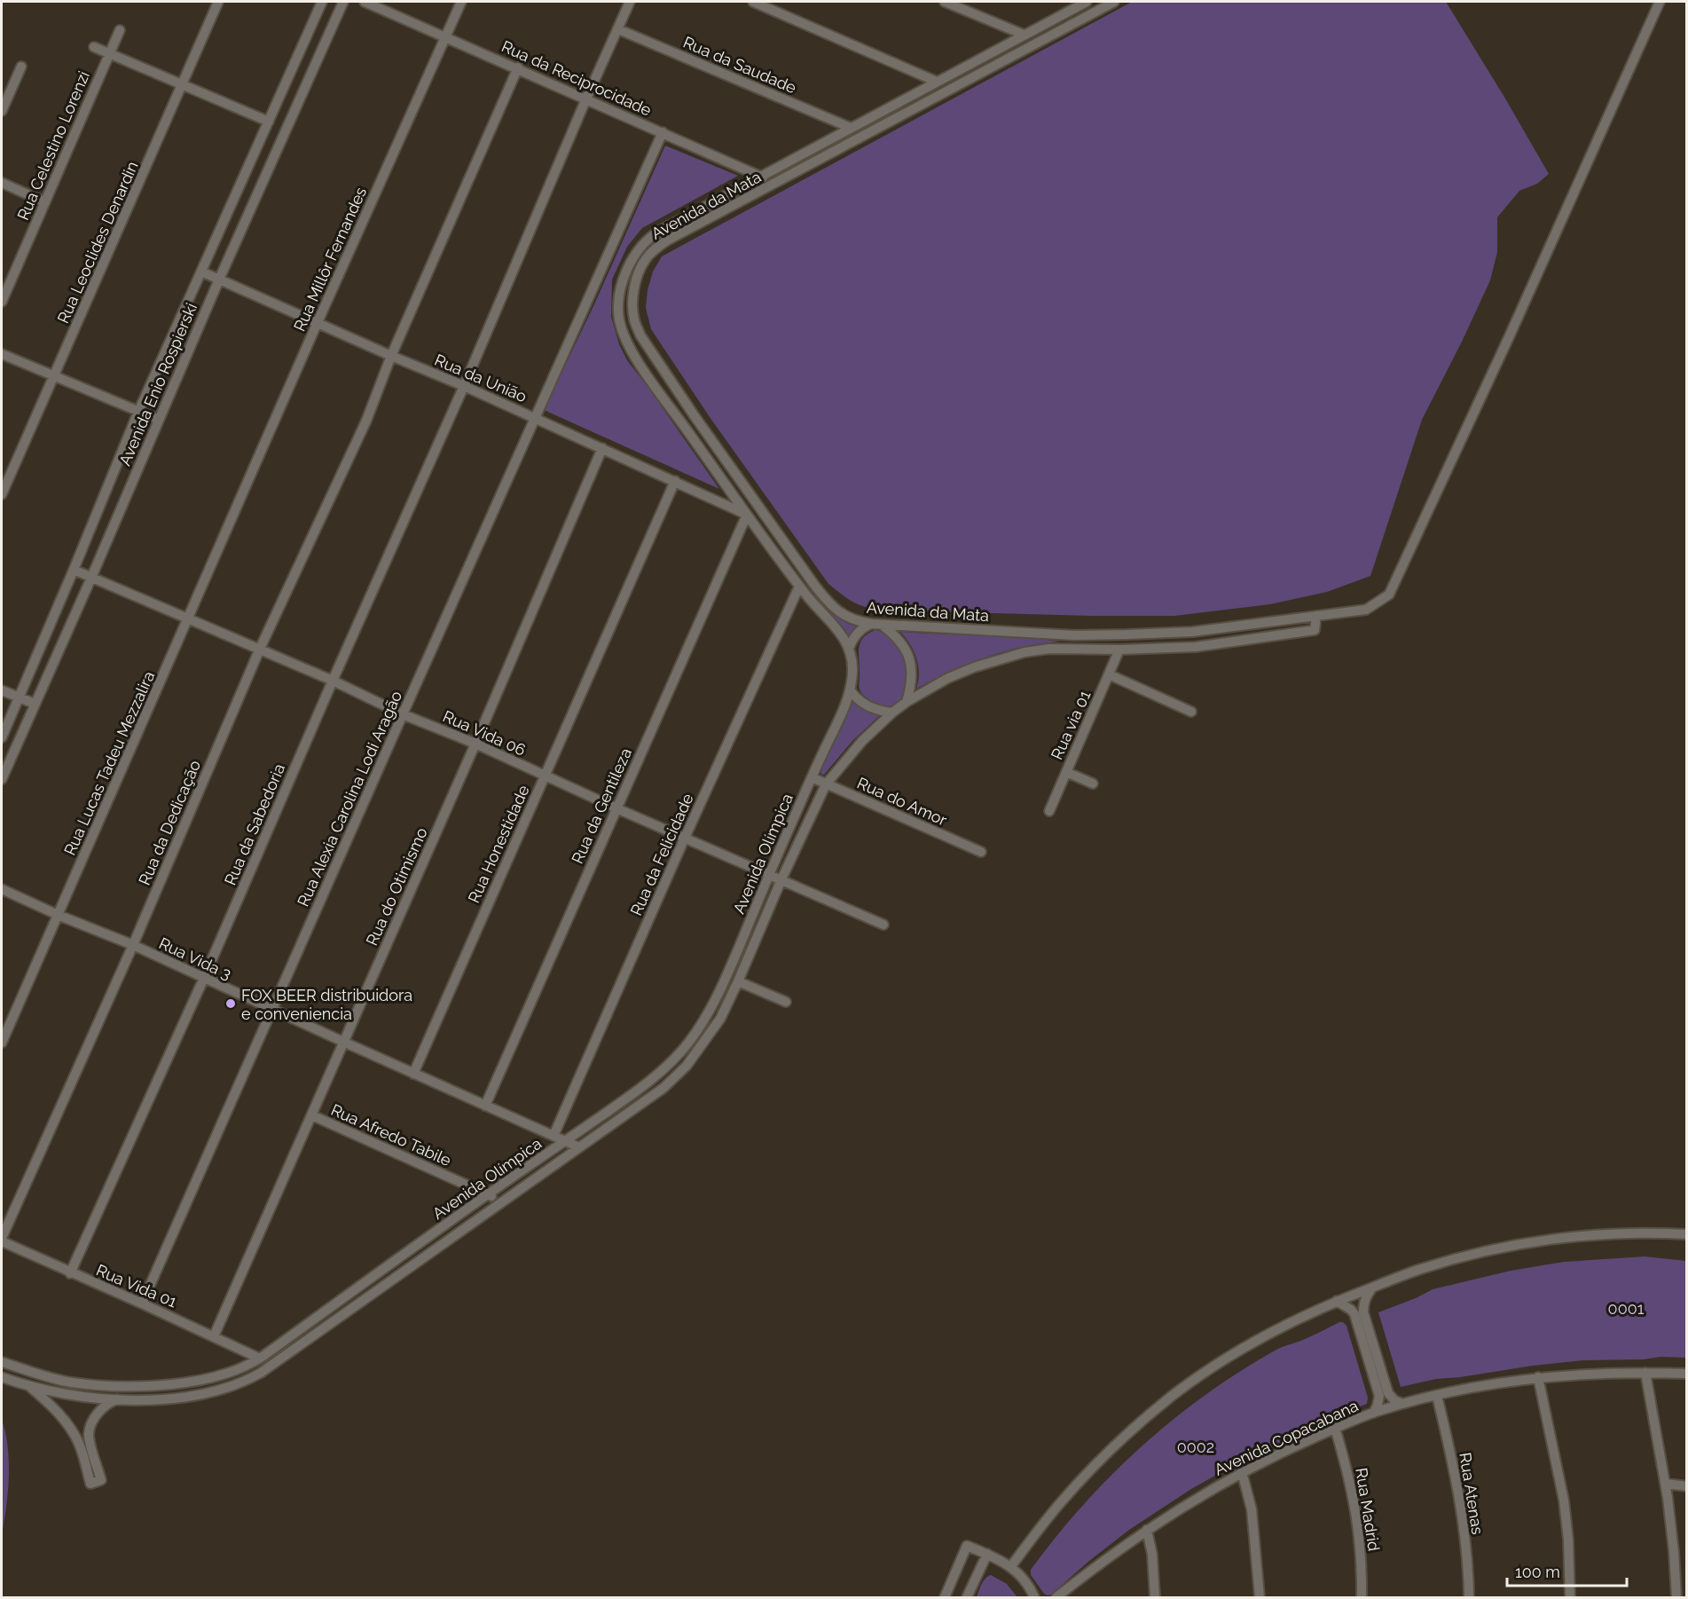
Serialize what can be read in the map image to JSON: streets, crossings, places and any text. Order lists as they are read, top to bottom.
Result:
{
  "streets": {
    "street": [
      "Rua da Saudade",
      "Rua da Reciprocidade",
      "Rua Celestino Lorenzi",
      "Avenida da Mata",
      "Rua Leoclides Denardin",
      "Rua Millôr Fernandes",
      "Rua da União",
      "Avenida Enio Rospierski",
      "Rua via 01",
      "Rua Vida 06",
      "Rua Lucas Tadeu Mezzalira",
      "Rua Alexia Carolina Lodi Aragão",
      "Rua do Amor",
      "Rua da Gentileza",
      "Rua da Dedicação",
      "Rua da Sabedoria",
      "Rua Honestidade",
      "Avenida Olímpica",
      "Rua da Felicidade",
      "Rua do Otimismo",
      "Rua Vida 3",
      "Rua Afredo Tabile",
      "Rua Vida 01",
      "Avenida Copacabana",
      "Rua Atenas",
      "Rua Madrid"
    ]
  },
  "crossings": [
    ["Rua da Saudade", "Avenida da Mata"],
    ["Rua da Saudade", "Rua da Sabedoria"],
    ["Rua da Reciprocidade", "Avenida da Mata"],
    ["Rua da Reciprocidade", "Rua Millôr Fernandes"],
    ["Rua da Reciprocidade", "Rua Alexia Carolina Lodi Aragão"],
    ["Rua da Reciprocidade", "Rua da Dedicação"],
    ["Rua da Reciprocidade", "Rua da Sabedoria"],
    ["Avenida da Mata", "Rua da União"],
    ["Avenida da Mata", "Rua da Gentileza"],
    ["Avenida da Mata", "Avenida Olímpica"],
    ["Avenida da Mata", "Rua da Felicidade"],
    ["Rua Millôr Fernandes", "Rua da União"],
    ["Rua Millôr Fernandes", "Rua Lucas Tadeu Mezzalira"],
    ["Rua da União", "Avenida Enio Rospierski"],
    ["Rua da União", "Rua Alexia Carolina Lodi Aragão"],
    ["Rua da União", "Rua da Gentileza"],
    ["Rua da União", "Rua da Dedicação"],
    ["Rua da União", "Rua da Sabedoria"],
    ["Rua da União", "Rua Honestidade"],
    ["Rua da União", "Rua do Otimismo"],
    ["Avenida Enio Rospierski", "Rua Vida 06"],
    ["Rua Vida 06", "Rua Lucas Tadeu Mezzalira"],
    ["Rua Vida 06", "Rua Alexia Carolina Lodi Aragão"],
    ["Rua Vida 06", "Rua da Gentileza"],
    ["Rua Vida 06", "Rua da Dedicação"],
    ["Rua Vida 06", "Rua da Sabedoria"],
    ["Rua Vida 06", "Rua Honestidade"],
    ["Rua Vida 06", "Avenida Olímpica"],
    ["Rua Vida 06", "Rua da Felicidade"],
    ["Rua Vida 06", "Rua do Otimismo"],
    ["Rua Lucas Tadeu Mezzalira", "Rua Vida 3"],
    ["Rua Alexia Carolina Lodi Aragão", "Rua Vida 3"],
    ["Rua Alexia Carolina Lodi Aragão", "Rua Vida 01"],
    ["Rua do Amor", "Avenida Olímpica"],
    ["Rua da Gentileza", "Rua Vida 3"],
    ["Rua da Dedicação", "Rua Vida 3"],
    ["Rua da Sabedoria", "Rua Vida 3"],
    ["Rua da Sabedoria", "Rua Vida 01"],
    ["Rua Honestidade", "Rua Vida 3"],
    ["Avenida Olímpica", "Rua Vida 3"],
    ["Avenida Olímpica", "Rua Afredo Tabile"],
    ["Avenida Olímpica", "Rua Vida 01"],
    ["Rua da Felicidade", "Rua Vida 3"],
    ["Rua do Otimismo", "Rua Vida 3"],
    ["Rua do Otimismo", "Rua Afredo Tabile"],
    ["Rua do Otimismo", "Rua Vida 01"],
    ["Avenida Copacabana", "Rua Atenas"],
    ["Avenida Copacabana", "Rua Madrid"]
  ],
  "parks": ["0001", "0002"],
  "places": ["FOX BEER distribuidora e conveniencia"],
  "scale_bar": "100 m"
}
